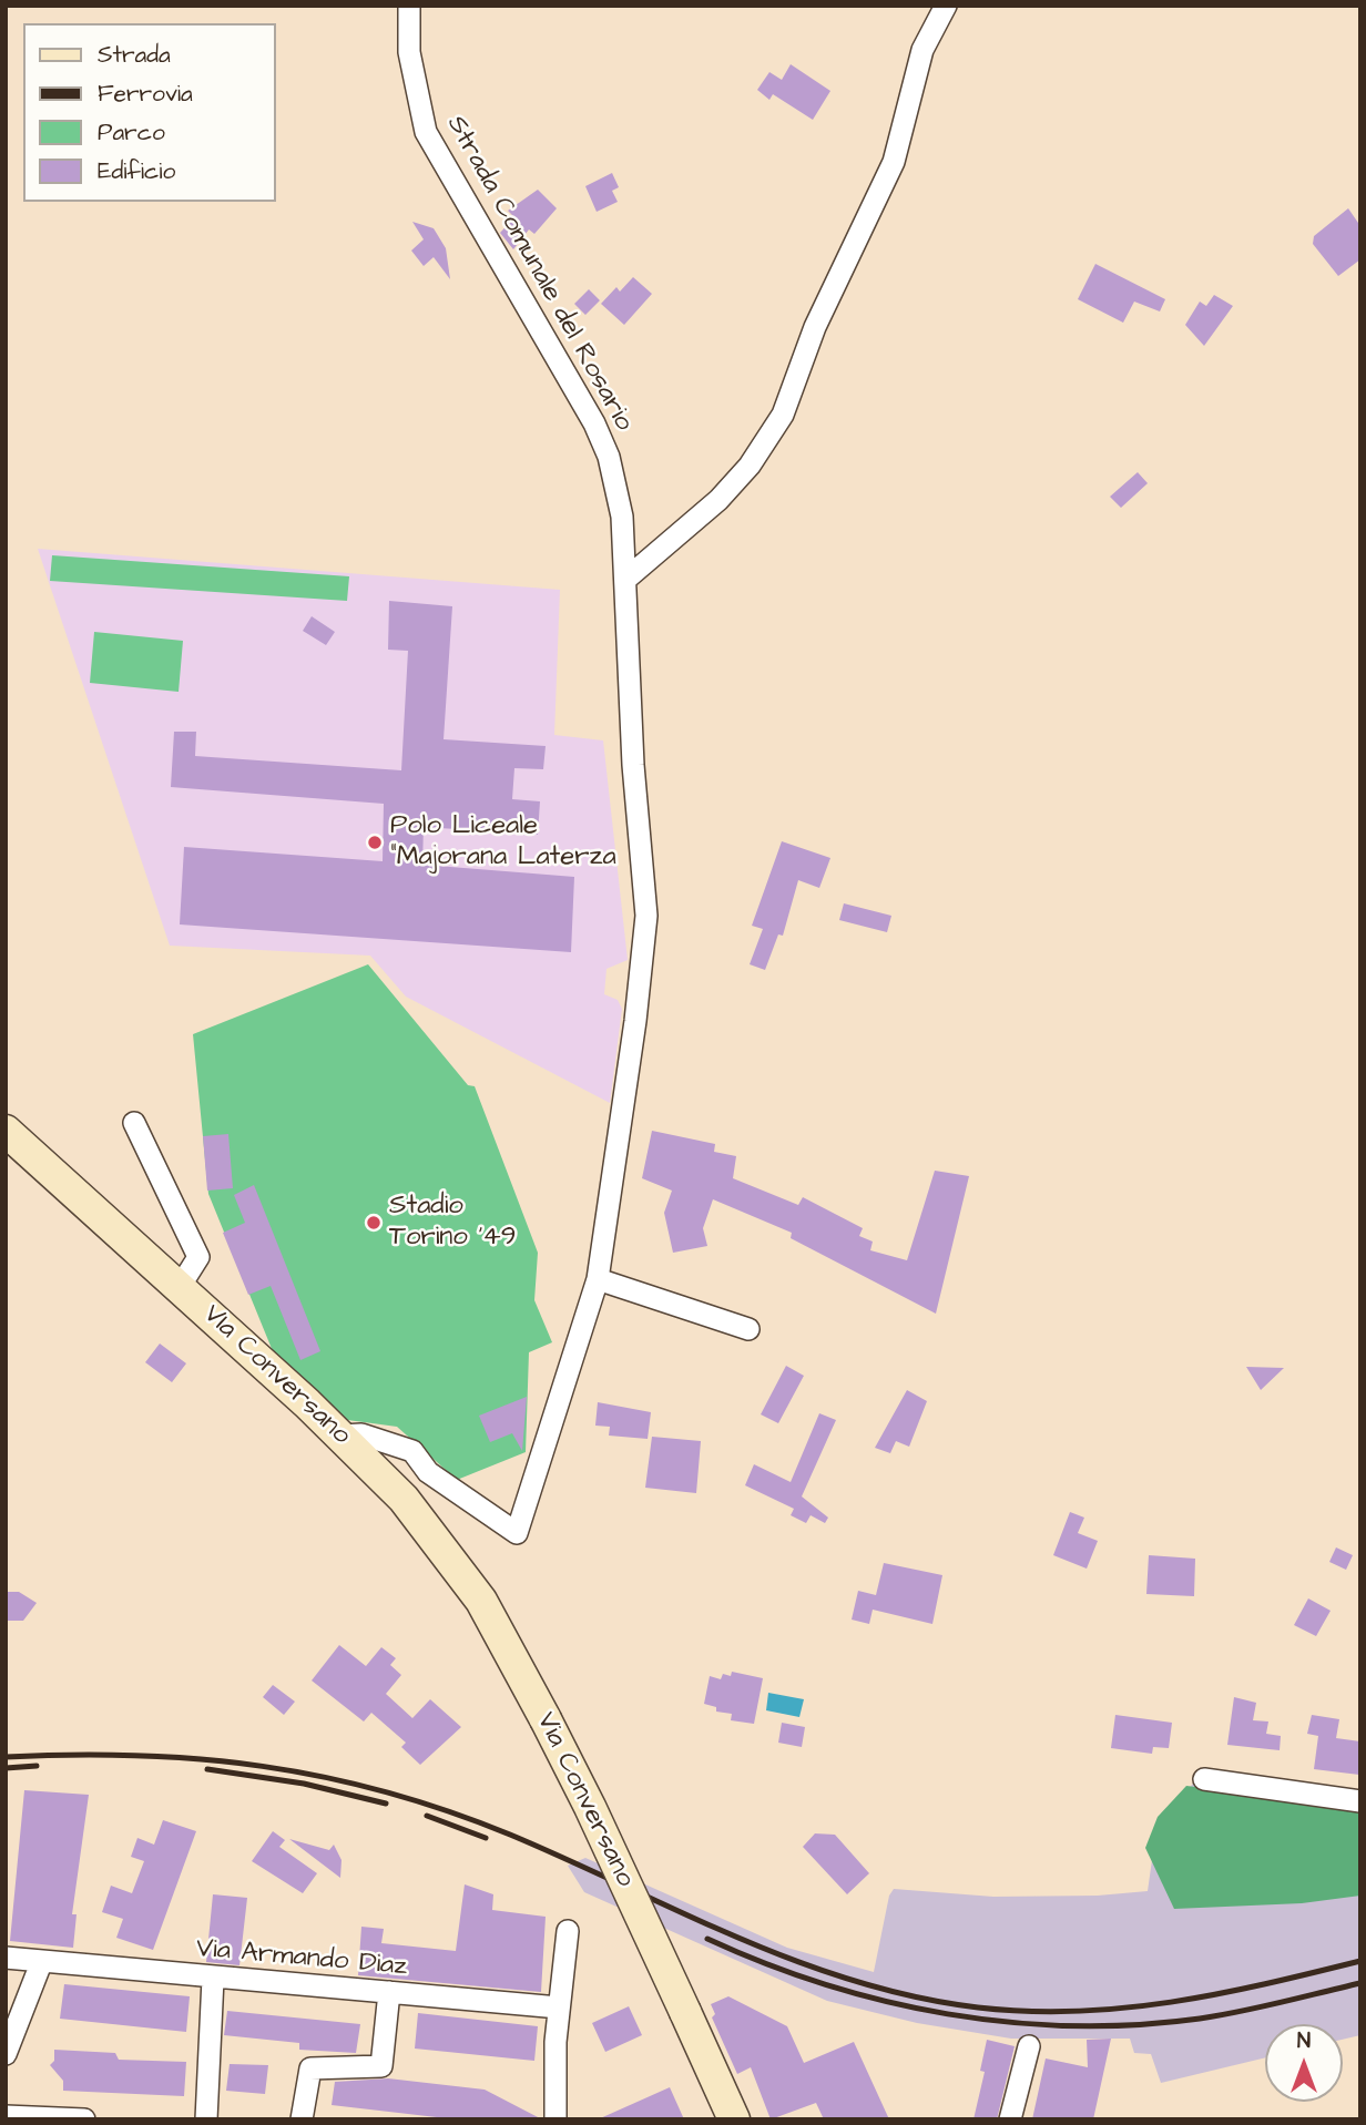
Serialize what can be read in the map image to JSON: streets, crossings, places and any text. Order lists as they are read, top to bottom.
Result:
{
  "streets": {
    "main road": ["VIa Conversano", "Via Conversano"],
    "street": ["Strada Comunale del Rosario", "Via Armando Diaz"]
  },
  "crossings": [
    ["Strada Comunale del Rosario", "VIa Conversano"],
    ["VIa Conversano", "Via Conversano"]
  ],
  "places": ["Polo Liceale \"Majorana Laterza", "Stadio Torino '49"],
  "legend": [
    "Strada",
    "Ferrovia",
    "Parco",
    "Edificio"
  ],
  "north": "top"
}
